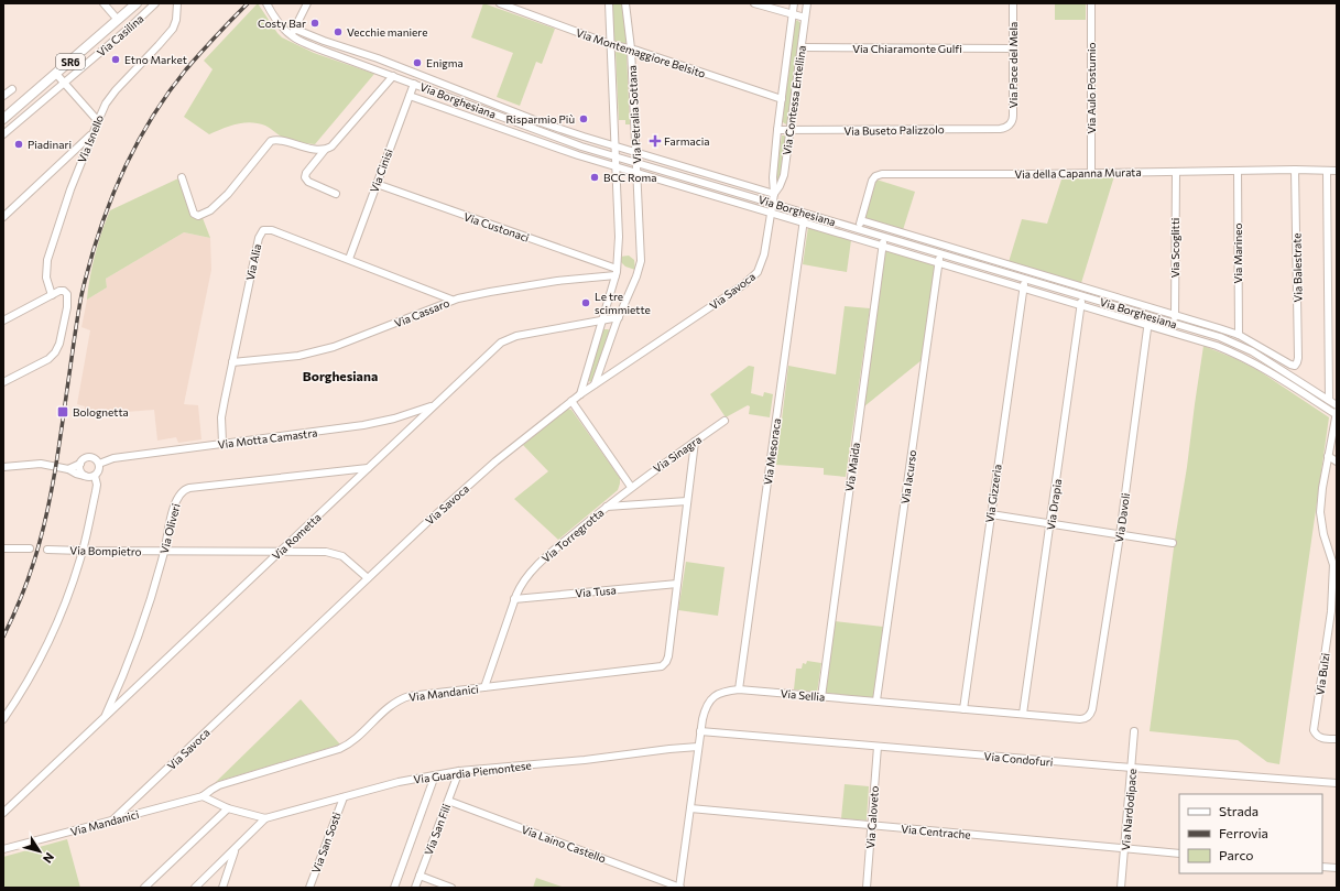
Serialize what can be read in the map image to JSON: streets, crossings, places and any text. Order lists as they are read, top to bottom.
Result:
{
  "streets": {
    "main road": ["Via Casilina", "SR6"],
    "street": [
      "Via Chiaramonte Gulfi",
      "Via Montemaggiore Belsito",
      "Via Pace del Mela",
      "Via Aulo Postumio",
      "Via Borghesiana",
      "Via Contessa Entellina",
      "Via Petralia Sottana",
      "Via Buseto Palizzolo",
      "Via Isnello",
      "Via Cinisi",
      "Via della Capanna Murata",
      "Via Custonaci",
      "Via Scoglitti",
      "Via Marineo",
      "Via Alia",
      "Via Balestrate",
      "Via Savoca",
      "Via Cassaro",
      "Via Motta Camastra",
      "Via Mesoraca",
      "Via Sinagra",
      "Via Maida",
      "Via Iacurso",
      "Via Gizzeria",
      "Via Drapia",
      "Via Davoli",
      "Via Oliveri",
      "Via Torregrotta",
      "Via Rometta",
      "Via Bompietro",
      "Via Tusa",
      "Via Bulzi",
      "Via Mandanici",
      "Via Sellia",
      "Via Condofuri",
      "Via Guardia Piemontese",
      "Via Nardodipace",
      "Via Caloveto",
      "Via San Fili",
      "Via Centrache",
      "Via San Sosti",
      "Via Laino Castello"
    ]
  },
  "crossings": [
    ["Via Chiaramonte Gulfi", "Via Pace del Mela"],
    ["Via Chiaramonte Gulfi", "Via Contessa Entellina"],
    ["Via Montemaggiore Belsito", "Via Contessa Entellina"],
    ["Via Montemaggiore Belsito", "Via Petralia Sottana"],
    ["Via Pace del Mela", "Via Buseto Palizzolo"],
    ["Via Aulo Postumio", "Via della Capanna Murata"],
    ["Via Borghesiana", "Via Contessa Entellina"],
    ["Via Borghesiana", "Via Petralia Sottana"],
    ["Via Borghesiana", "Via Cinisi"],
    ["Via Borghesiana", "Via della Capanna Murata"],
    ["Via Borghesiana", "Via Scoglitti"],
    ["Via Borghesiana", "Via Marineo"],
    ["Via Borghesiana", "Via Balestrate"],
    ["Via Borghesiana", "Via Savoca"],
    ["Via Borghesiana", "Via Mesoraca"],
    ["Via Borghesiana", "Via Maida"],
    ["Via Borghesiana", "Via Iacurso"],
    ["Via Borghesiana", "Via Gizzeria"],
    ["Via Borghesiana", "Via Drapia"],
    ["Via Borghesiana", "Via Davoli"],
    ["Via Contessa Entellina", "Via Buseto Palizzolo"],
    ["Via Contessa Entellina", "Via Savoca"],
    ["Via Cinisi", "Via Custonaci"],
    ["Via Cinisi", "Via Alia"],
    ["Via della Capanna Murata", "Via Scoglitti"],
    ["Via della Capanna Murata", "Via Marineo"],
    ["Via della Capanna Murata", "Via Balestrate"],
    ["Via Custonaci", "Via Cassaro"],
    ["Via Alia", "Via Cassaro"],
    ["Via Alia", "Via Motta Camastra"],
    ["Via Savoca", "Via Bompietro"],
    ["Via Savoca", "Via Mandanici"],
    ["Via Motta Camastra", "Via Rometta"],
    ["Via Mesoraca", "Via Sellia"],
    ["Via Sinagra", "Via Torregrotta"],
    ["Via Sinagra", "Via Mandanici"],
    ["Via Maida", "Via Sellia"],
    ["Via Iacurso", "Via Sellia"],
    ["Via Gizzeria", "Via Sellia"],
    ["Via Drapia", "Via Sellia"],
    ["Via Davoli", "Via Sellia"],
    ["Via Oliveri", "Via Rometta"],
    ["Via Oliveri", "Via Bompietro"],
    ["Via Torregrotta", "Via Tusa"],
    ["Via Torregrotta", "Via Mandanici"],
    ["Via Rometta", "Via Bompietro"],
    ["Via Tusa", "Via Mandanici"],
    ["Via Mandanici", "Via Guardia Piemontese"],
    ["Via Sellia", "Via Condofuri"],
    ["Via Sellia", "Via Guardia Piemontese"],
    ["Via Sellia", "Via Centrache"],
    ["Via Sellia", "Via Laino Castello"],
    ["Via Condofuri", "Via Nardodipace"],
    ["Via Condofuri", "Via Caloveto"],
    ["Via Guardia Piemontese", "Via San Fili"],
    ["Via Guardia Piemontese", "Via San Sosti"],
    ["Via Nardodipace", "Via Centrache"],
    ["Via Caloveto", "Via Centrache"],
    ["Via San Fili", "Via Laino Castello"]
  ],
  "districts": ["Borghesiana"],
  "places": {
    "other": [
      "Costy Bar",
      "Vecchie maniere",
      "Etno Market",
      "Enigma",
      "Risparmio Più",
      "Piadinari",
      "BCC Roma",
      "Le tre scimmiette"
    ],
    "health": ["Farmacia"],
    "transit": ["Bolognetta"]
  },
  "legend": ["Strada", "Ferrovia", "Parco"],
  "north": "bottom right"
}
